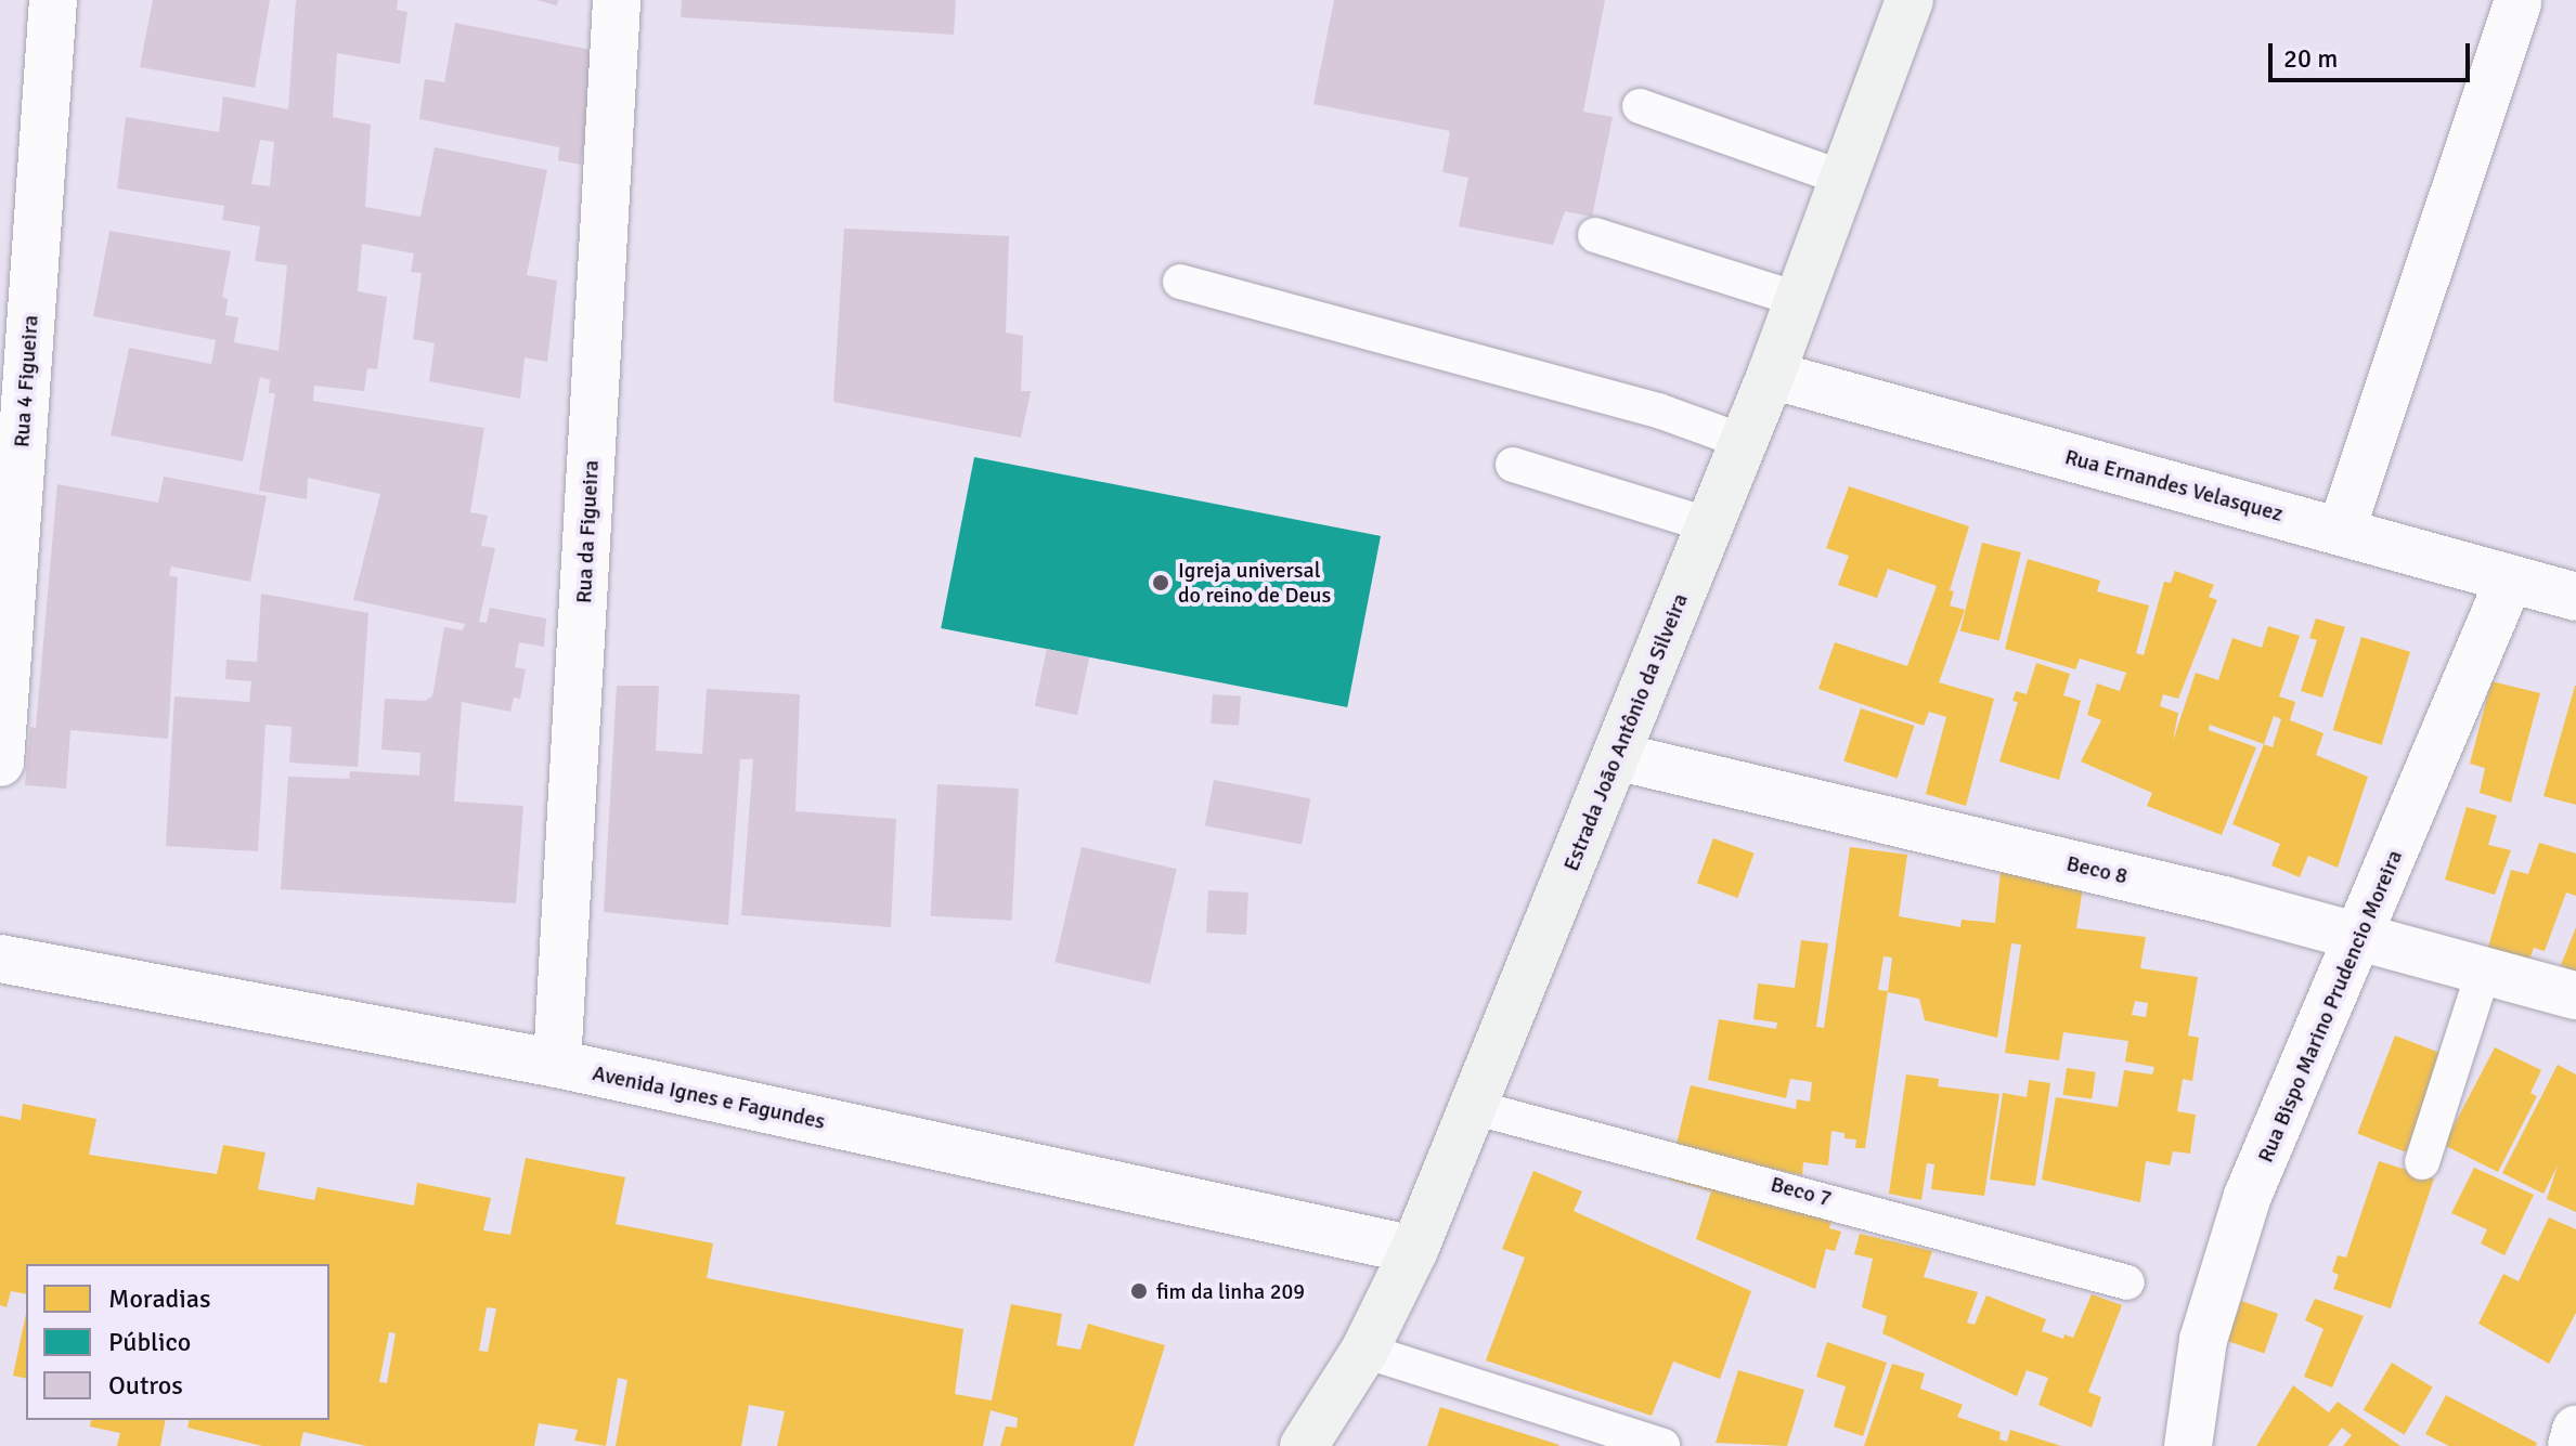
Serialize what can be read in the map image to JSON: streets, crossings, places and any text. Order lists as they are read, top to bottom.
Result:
{
  "streets": {
    "main road": ["Estrada João Antônio da Silveira"],
    "street": [
      "Rua 4 Figueira",
      "Rua Ernandes Velasquez",
      "Rua da Figueira",
      "Beco 8",
      "Rua Bispo Marino Prudencio Moreira",
      "Avenida Ignes e Fagundes"
    ],
    "lane": ["Beco 7"]
  },
  "crossings": [
    ["Rua Ernandes Velasquez", "Estrada João Antônio da Silveira"],
    ["Rua Ernandes Velasquez", "Rua Bispo Marino Prudencio Moreira"],
    ["Rua da Figueira", "Avenida Ignes e Fagundes"],
    ["Estrada João Antônio da Silveira", "Beco 8"],
    ["Estrada João Antônio da Silveira", "Avenida Ignes e Fagundes"],
    ["Estrada João Antônio da Silveira", "Beco 7"],
    ["Beco 8", "Rua Bispo Marino Prudencio Moreira"]
  ],
  "places": ["Igreja universal do reino de Deus", "fim da linha 209"],
  "legend": ["Moradias", "Público", "Outros"],
  "scale_bar": "20 m"
}
